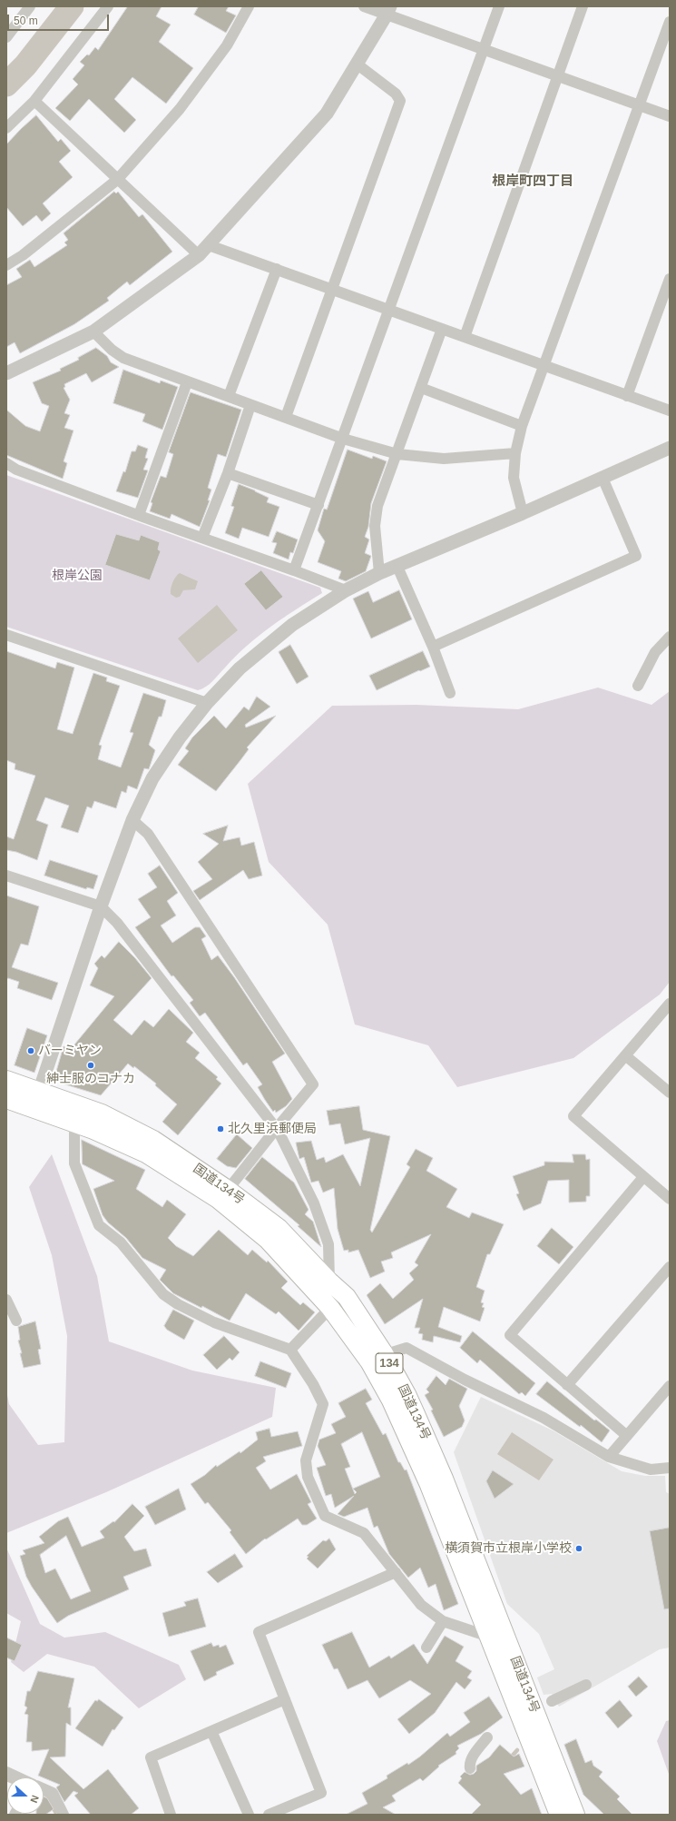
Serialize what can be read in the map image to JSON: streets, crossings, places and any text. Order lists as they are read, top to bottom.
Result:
{
  "streets": {
    "highway": ["国道134号", "134"]
  },
  "districts": ["根岸町四丁目"],
  "parks": ["根岸公園"],
  "places": [
    "バーミヤン",
    "紳士服のコナカ",
    "北久里浜郵便局",
    "横須賀市立根岸小学校"
  ],
  "scale_bar": "50 m",
  "north": "right"
}
